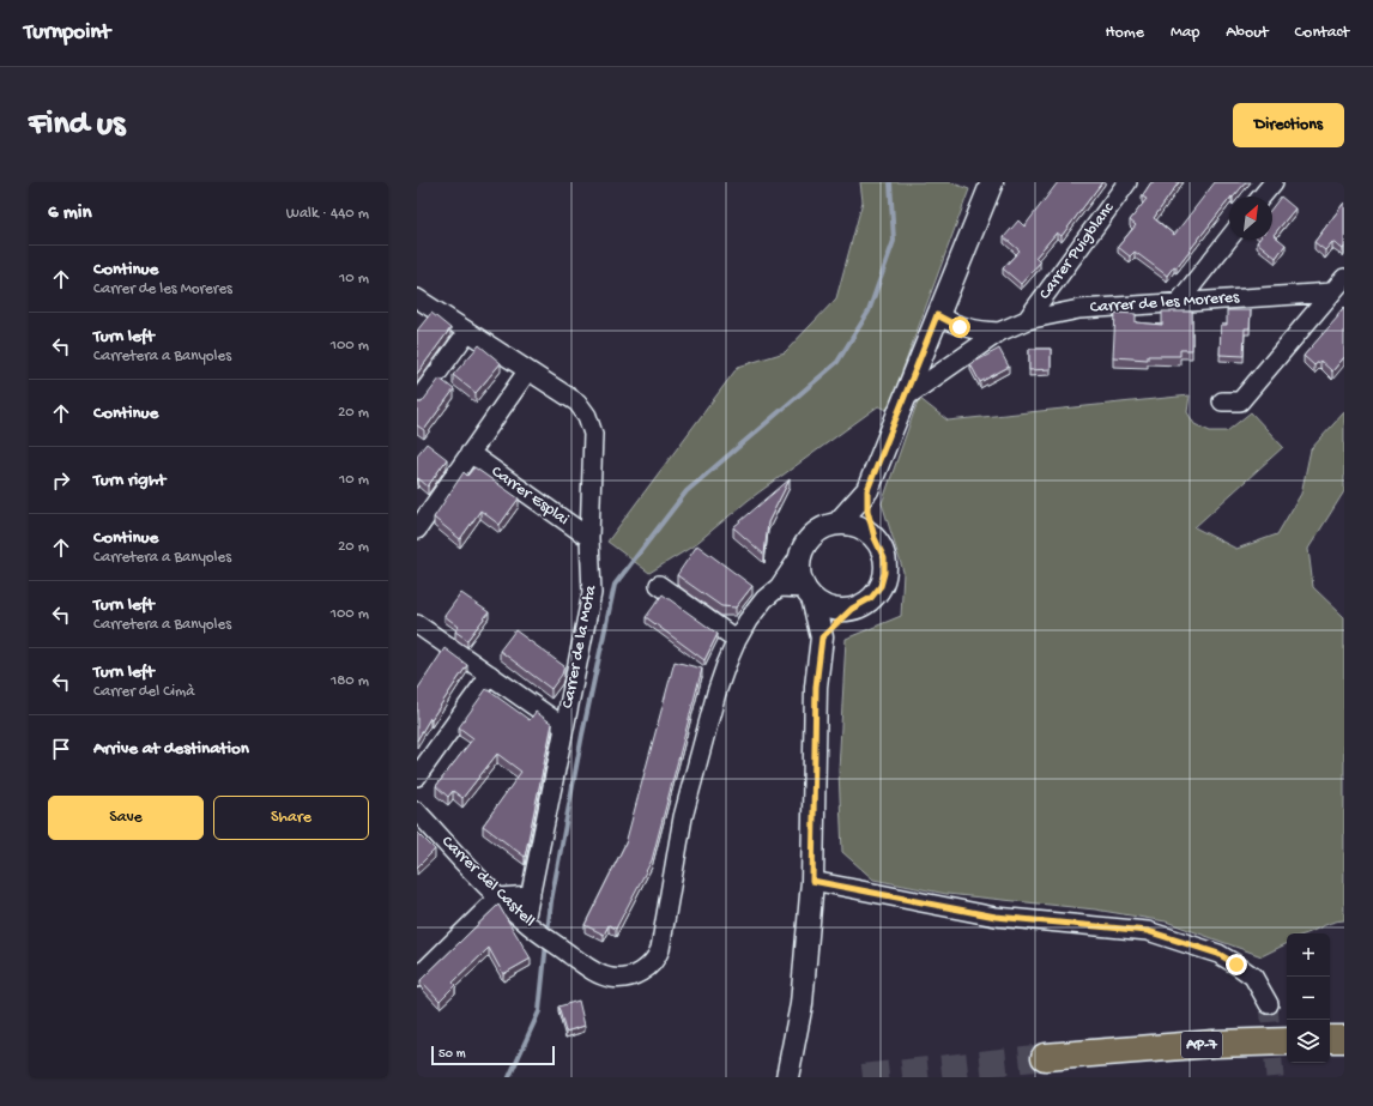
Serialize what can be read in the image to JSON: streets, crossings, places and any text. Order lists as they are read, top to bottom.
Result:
{
  "streets": {
    "highway": ["AP-7"],
    "street": [
      "Carrer Puigblanc",
      "Carrer de les Moreres",
      "Carrer Esplai",
      "Carrer de la Mota",
      "Carrer del Castell"
    ]
  },
  "crossings": [
    ["Carrer Puigblanc", "Carrer de les Moreres"],
    ["Carrer Esplai", "Carrer de la Mota"],
    ["Carrer de la Mota", "Carrer del Castell"]
  ],
  "scale_bar": "50 m",
  "north": "top right",
  "page": {
    "header": "Turnpoint",
    "nav": [
      "Home",
      "Map",
      "About",
      "Contact"
    ],
    "buttons": [
      "Directions",
      ["Save", "Share"]
    ],
    "title": "Find us",
    "heading": ["6 min", "Walk · 440 m"],
    "list": [
      ["Continue", "Carrer de les Moreres", "10 m"],
      ["Turn left", "Carretera a Banyoles", "100 m"],
      ["Continue", "20 m"],
      ["Turn right", "10 m"],
      ["Continue", "Carretera a Banyoles", "20 m"],
      ["Turn left", "Carretera a Banyoles", "100 m"],
      ["Turn left", "Carrer del Cimà", "180 m"],
      "Arrive at destination"
    ],
    "map_buttons": ["+", "−"],
    "scale": "50 m"
  }
}
